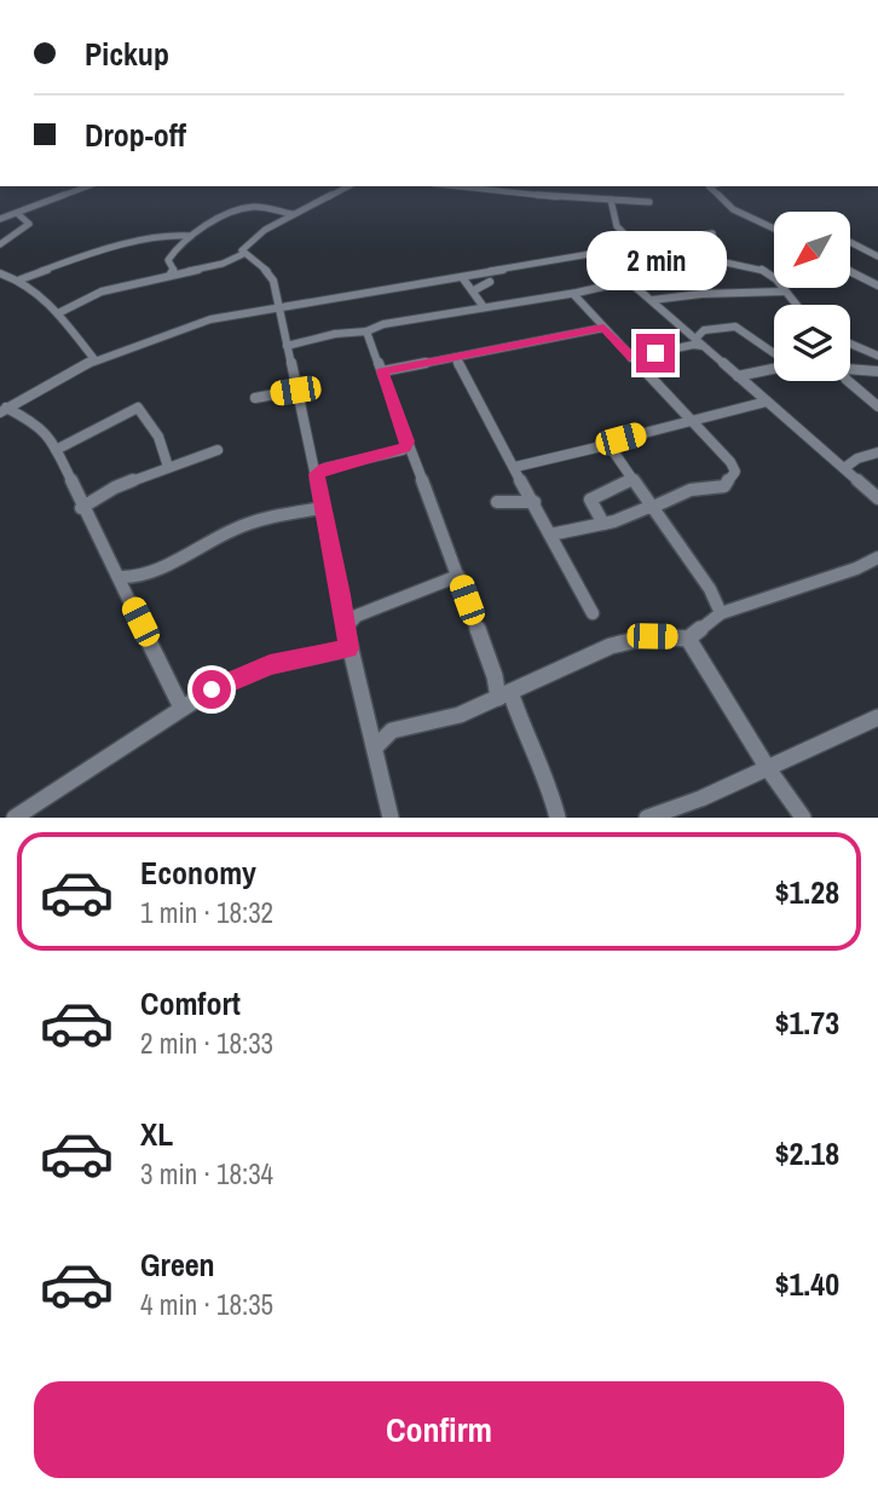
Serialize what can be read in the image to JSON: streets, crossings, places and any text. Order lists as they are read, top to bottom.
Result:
{
  "north": "bottom left",
  "page": {
    "banner": ["Pickup", "Drop-off"],
    "bubble": "2 min",
    "list": [
      {
        "name": "Economy",
        "note": "1 min · 18:32",
        "value": "$1.28"
      },
      {
        "name": "Comfort",
        "note": "2 min · 18:33",
        "value": "$1.73"
      },
      {
        "name": "XL",
        "note": "3 min · 18:34",
        "value": "$2.18"
      },
      {
        "name": "Green",
        "note": "4 min · 18:35",
        "value": "$1.40"
      }
    ],
    "buttons": "Confirm"
  }
}
